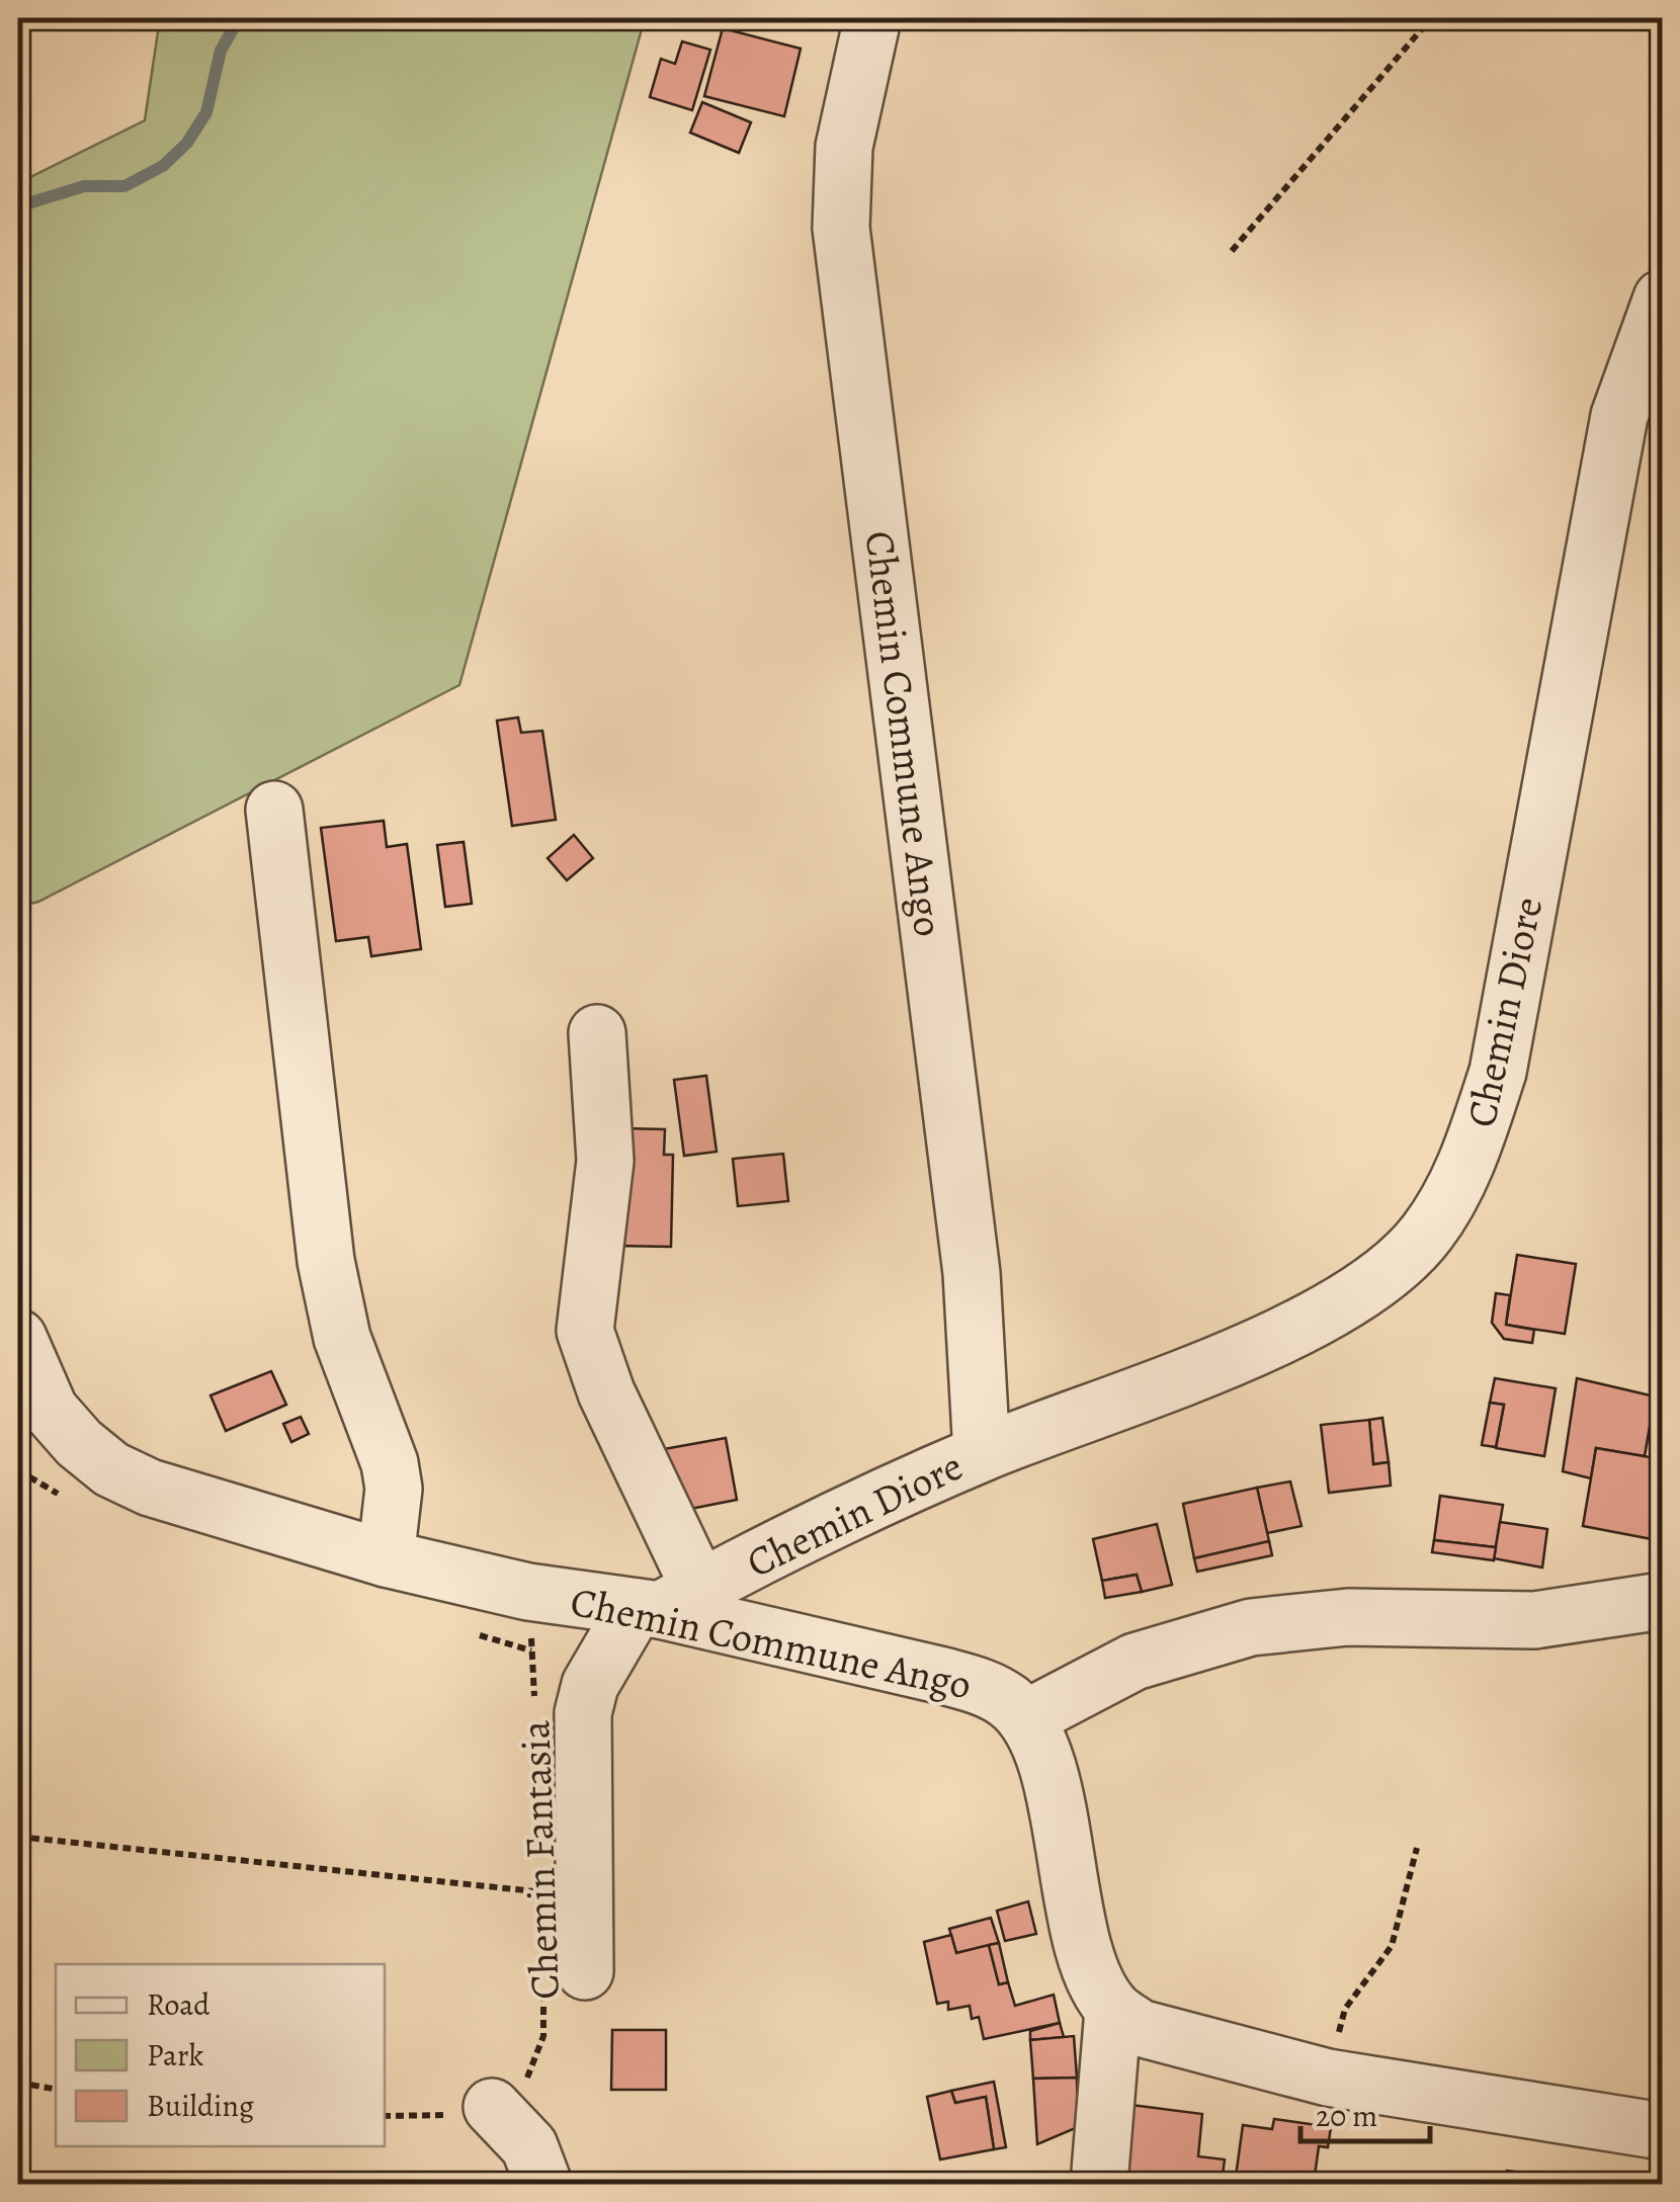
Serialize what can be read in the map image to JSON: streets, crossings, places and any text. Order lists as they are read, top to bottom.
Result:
{
  "streets": {
    "street": ["Chemin Commune Ango", "Chemin Diore", "Chemin Fantasia"]
  },
  "crossings": [
    ["Chemin Commune Ango", "Chemin Diore"],
    ["Chemin Commune Ango", "Chemin Fantasia"],
    ["Chemin Diore", "Chemin Fantasia"]
  ],
  "legend": ["Road", "Park", "Building"],
  "scale_bar": "20 m"
}
